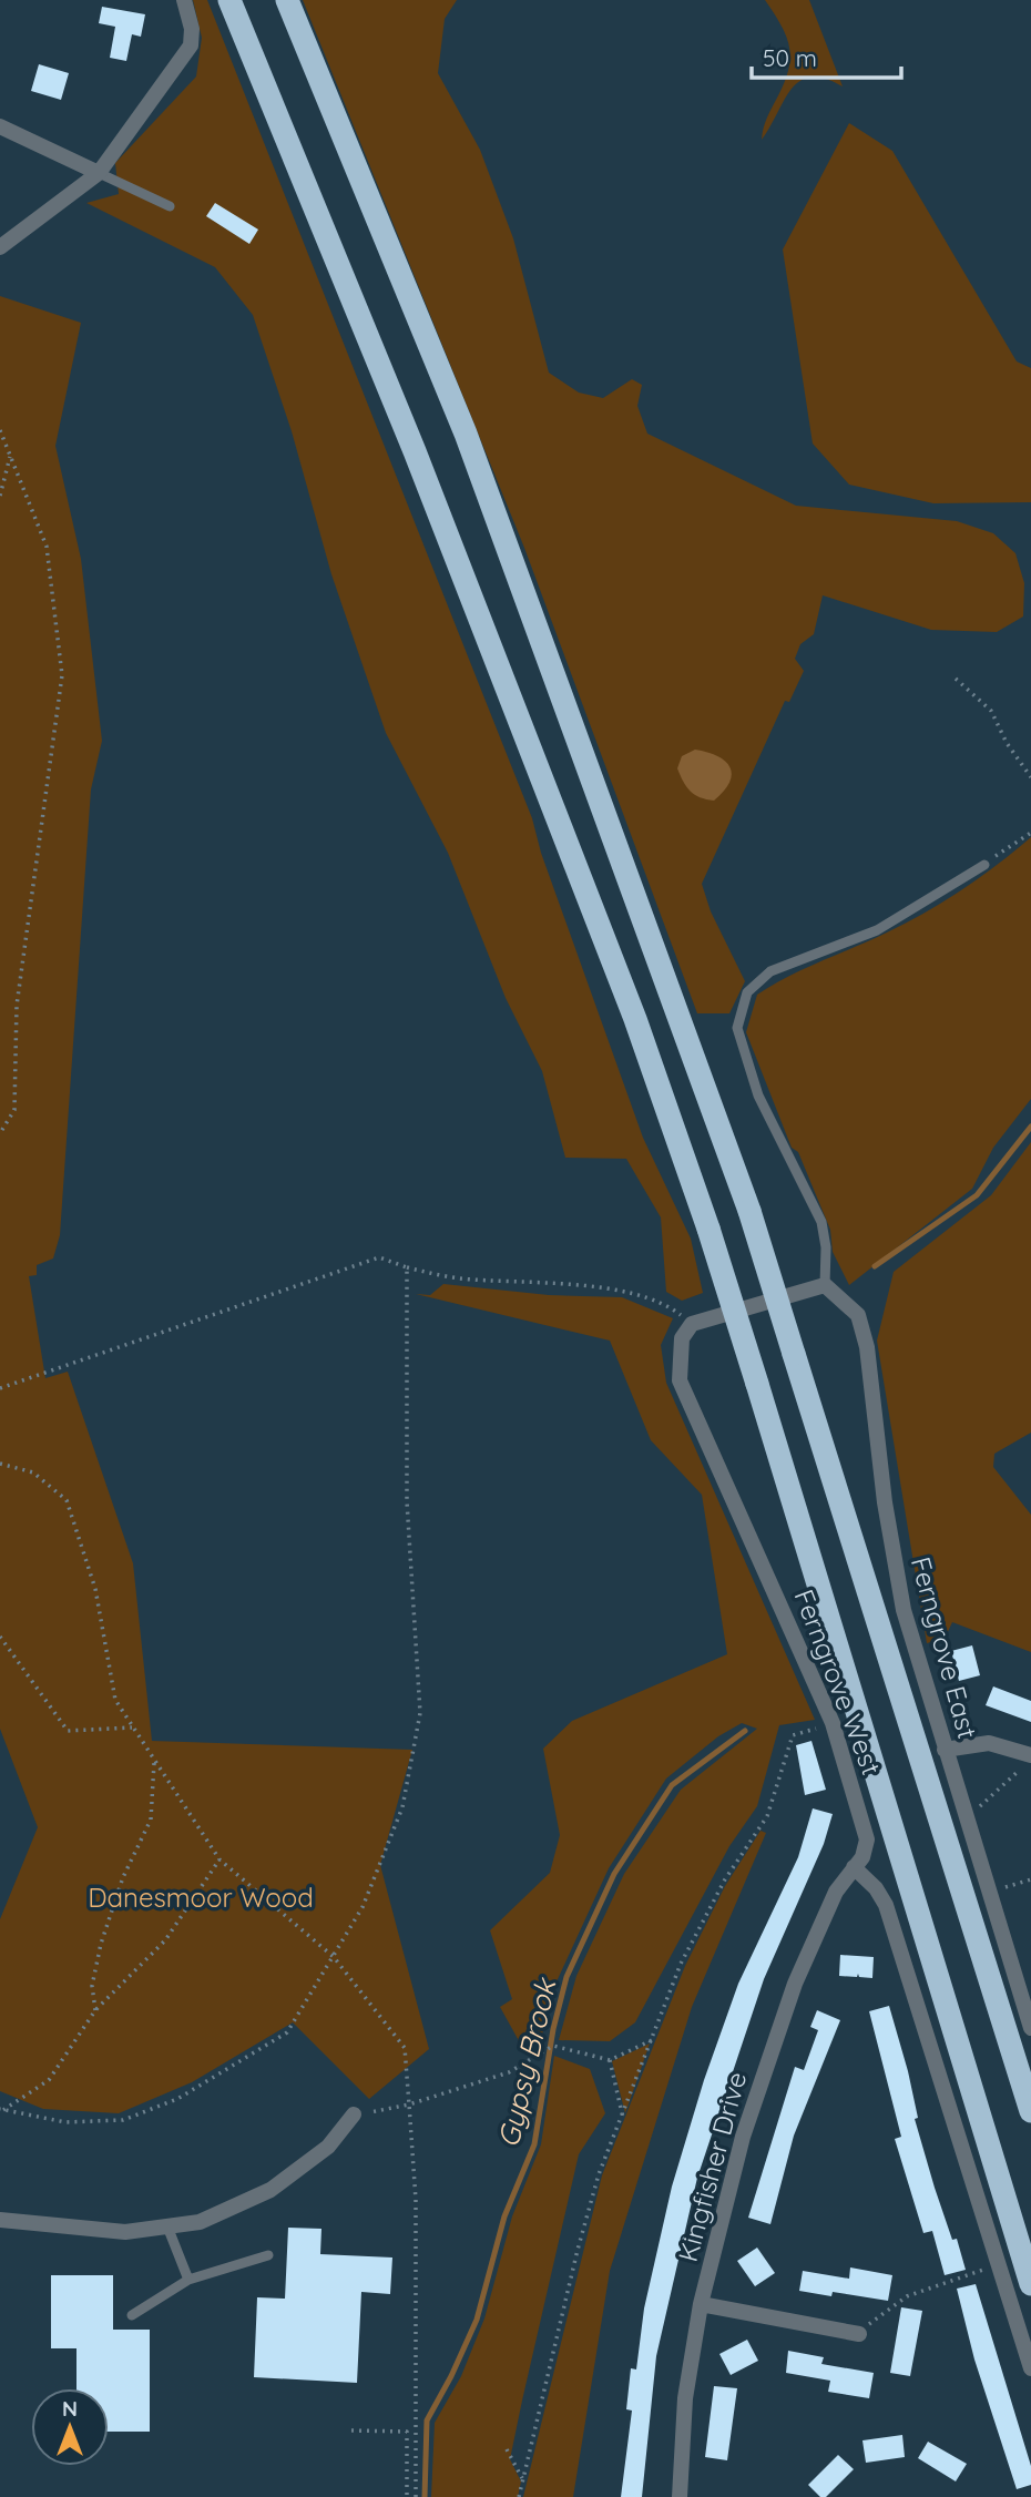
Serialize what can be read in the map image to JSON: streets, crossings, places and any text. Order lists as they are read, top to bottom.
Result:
{
  "streets": {
    "street": ["Ferngrove East", "Ferngrove West", "Kingfisher Drive"]
  },
  "crossings": [
    ["Ferngrove West", "Kingfisher Drive"]
  ],
  "water": ["Gypsy Brook"],
  "parks": ["Danesmoor Wood"],
  "scale_bar": "50 m",
  "north": "top"
}
